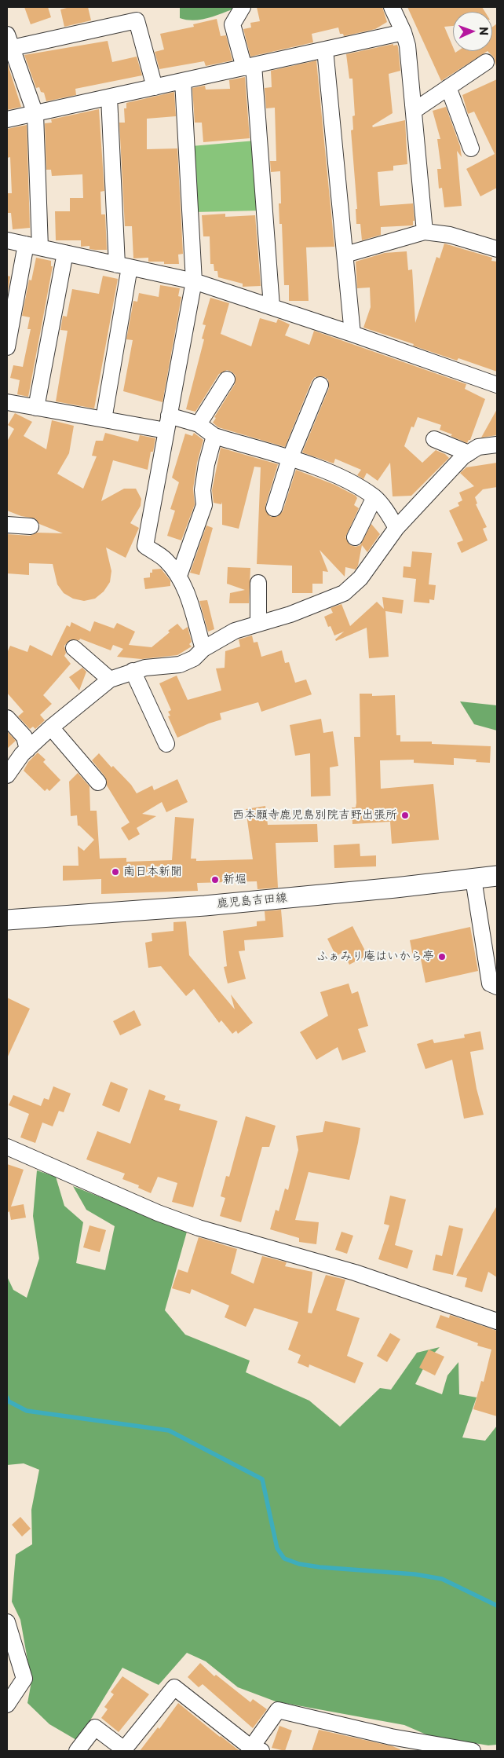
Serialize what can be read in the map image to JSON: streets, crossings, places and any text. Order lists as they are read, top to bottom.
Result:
{
  "streets": {
    "main road": ["鹿児島吉田線"]
  },
  "places": [
    "西本願寺鹿児島別院吉野出張所",
    "南日本新聞",
    "新堀",
    "ふぁみり庵はいから亭"
  ],
  "north": "right"
}
